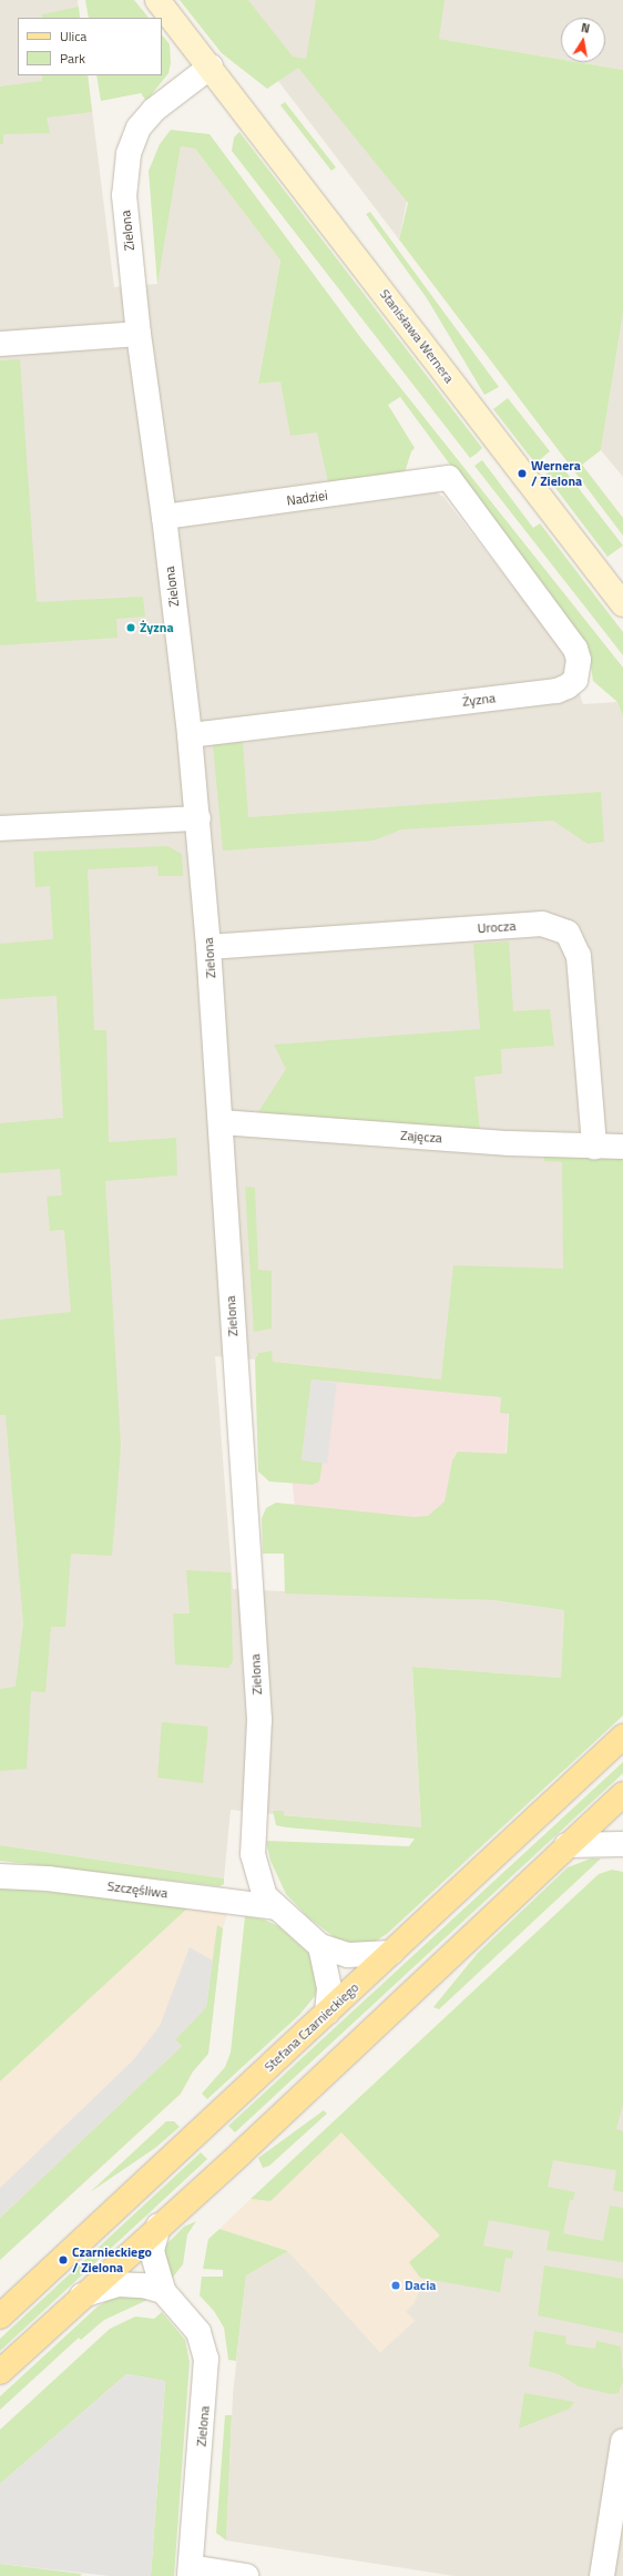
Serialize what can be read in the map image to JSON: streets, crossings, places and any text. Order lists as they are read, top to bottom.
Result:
{
  "streets": {
    "main road": ["Stefana Czarnieckiego"],
    "street": [
      "Zielona",
      "Stanisława Wernera",
      "Nadziei",
      "Żyzna",
      "Urocza",
      "Zajęcza",
      "Szczęśliwa"
    ]
  },
  "crossings": [
    ["Zielona", "Stanisława Wernera"],
    ["Zielona", "Nadziei"],
    ["Zielona", "Żyzna"],
    ["Zielona", "Urocza"],
    ["Zielona", "Zajęcza"],
    ["Zielona", "Szczęśliwa"],
    ["Zielona", "Stefana Czarnieckiego"],
    ["Nadziei", "Żyzna"],
    ["Urocza", "Zajęcza"]
  ],
  "places": [
    "Wernera / Zielona",
    "Żyzna",
    "Czarnieckiego / Zielona",
    "Dacia"
  ],
  "legend": ["Ulica", "Park"],
  "north": "top"
}
